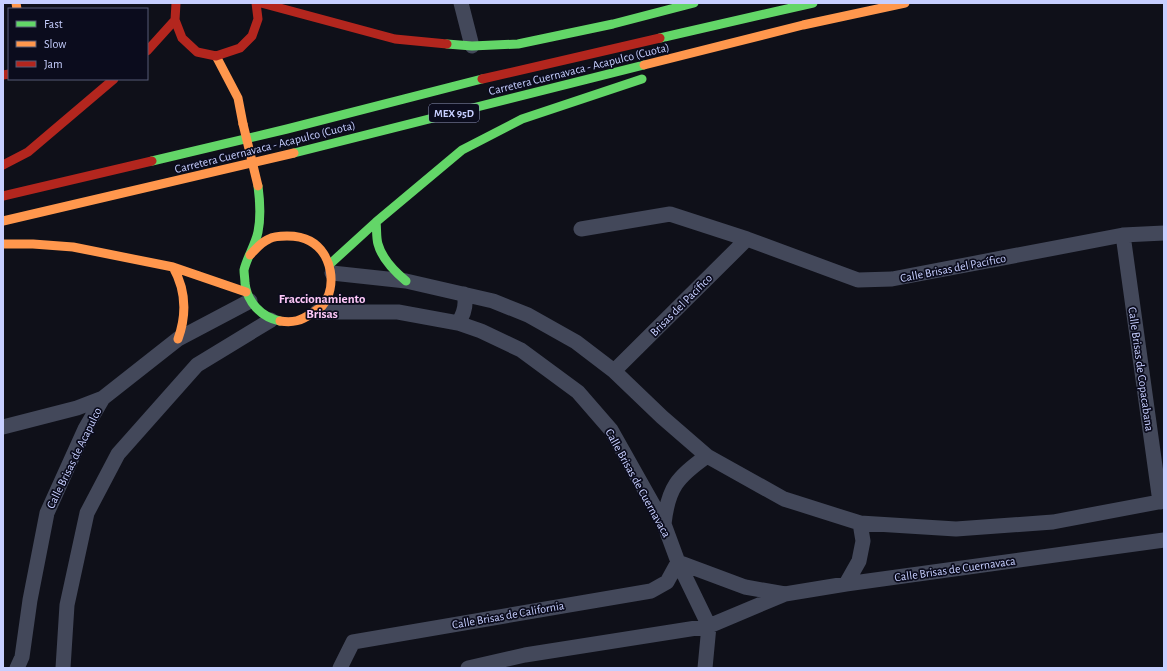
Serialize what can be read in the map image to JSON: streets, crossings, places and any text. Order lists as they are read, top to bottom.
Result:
{
  "streets": {
    "main road": ["Carretera Cuernavaca - Acapulco (Cuota)", "MEX 95D"],
    "street": [
      "Calle Brisas del Pacífico",
      "Brisas del Pacífico",
      "Calle Brisas de Copacabana",
      "Calle Brisas de Acapulco",
      "Calle Brisas de Cuernavaca",
      "Calle Brisas de California"
    ]
  },
  "crossings": [
    ["Calle Brisas del Pacífico", "Brisas del Pacífico"],
    ["Calle Brisas del Pacífico", "Calle Brisas de Copacabana"],
    ["Calle Brisas de Acapulco", "Calle Brisas de Cuernavaca"],
    ["Calle Brisas de Cuernavaca", "Calle Brisas de California"]
  ],
  "districts": ["Fraccionamiento Brisas"],
  "legend": ["Fast", "Slow", "Jam"]
}
